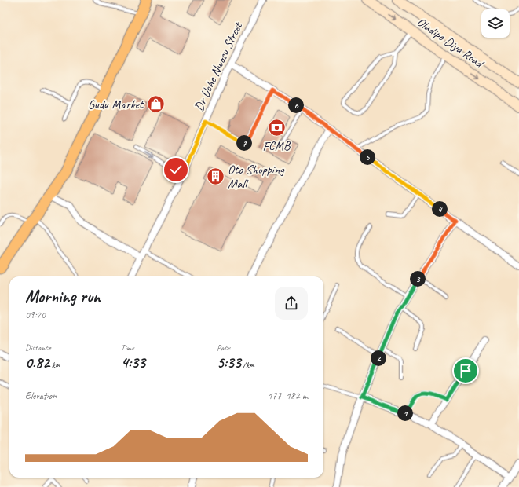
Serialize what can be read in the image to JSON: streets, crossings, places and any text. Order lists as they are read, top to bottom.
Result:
{
  "streets": {
    "main road": ["Oladipo Diya Road"],
    "street": ["Dr Uche Nwosu Street"]
  },
  "places": {
    "shop": ["Gudu Market"],
    "bank": ["FCMB"],
    "building": ["Oto Shopping Mall"]
  },
  "page": {
    "pins": [
      "6",
      "7",
      "5",
      "4",
      "3",
      "2",
      "1"
    ],
    "heading": ["Morning run", "09:20"],
    "stats": [
      ["Distance", "0.82 km"],
      ["Time", "4:33"],
      ["Pace", "5:33 /km"]
    ],
    "chart": ["Elevation", "177–182 m"]
  }
}
